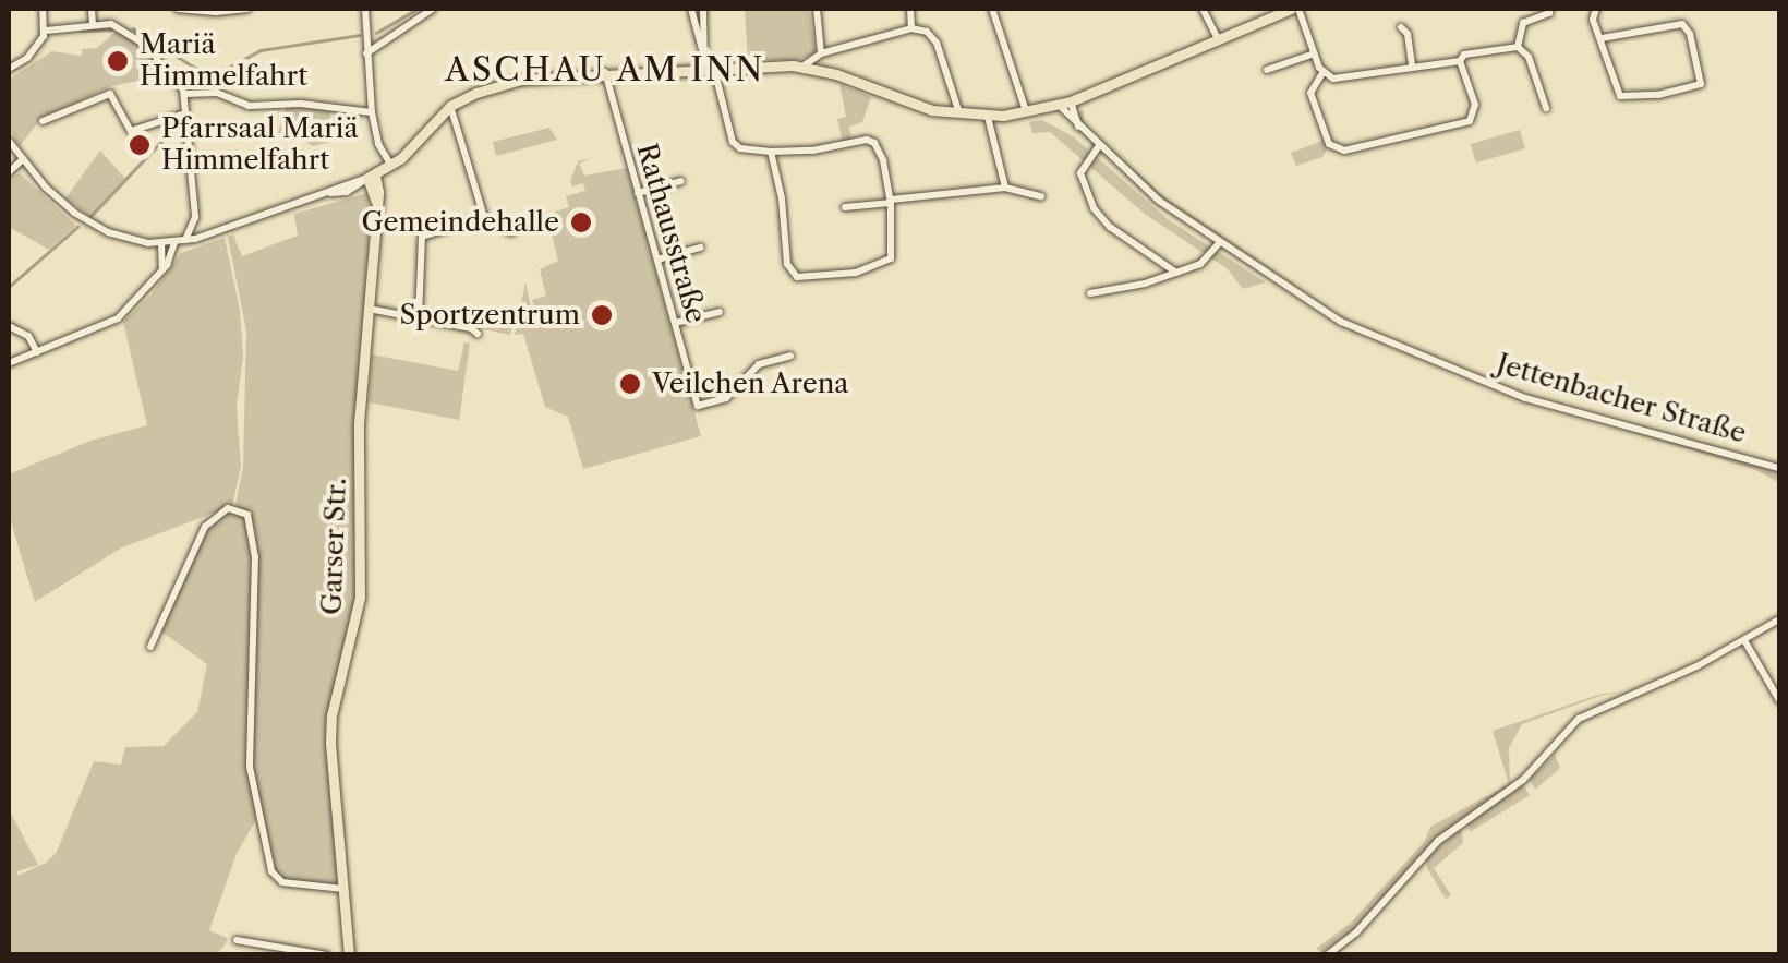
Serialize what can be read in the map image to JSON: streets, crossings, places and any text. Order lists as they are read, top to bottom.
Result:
{
  "streets": {
    "main road": ["Garser Str."],
    "street": ["Rathausstraße", "Jettenbacher Straße"]
  },
  "districts": ["ASCHAU AM INN"],
  "places": [
    "Mariä Himmelfahrt",
    "Pfarrsaal Mariä Himmelfahrt",
    "Gemeindehalle",
    "Sportzentrum",
    "Veilchen Arena"
  ]
}
